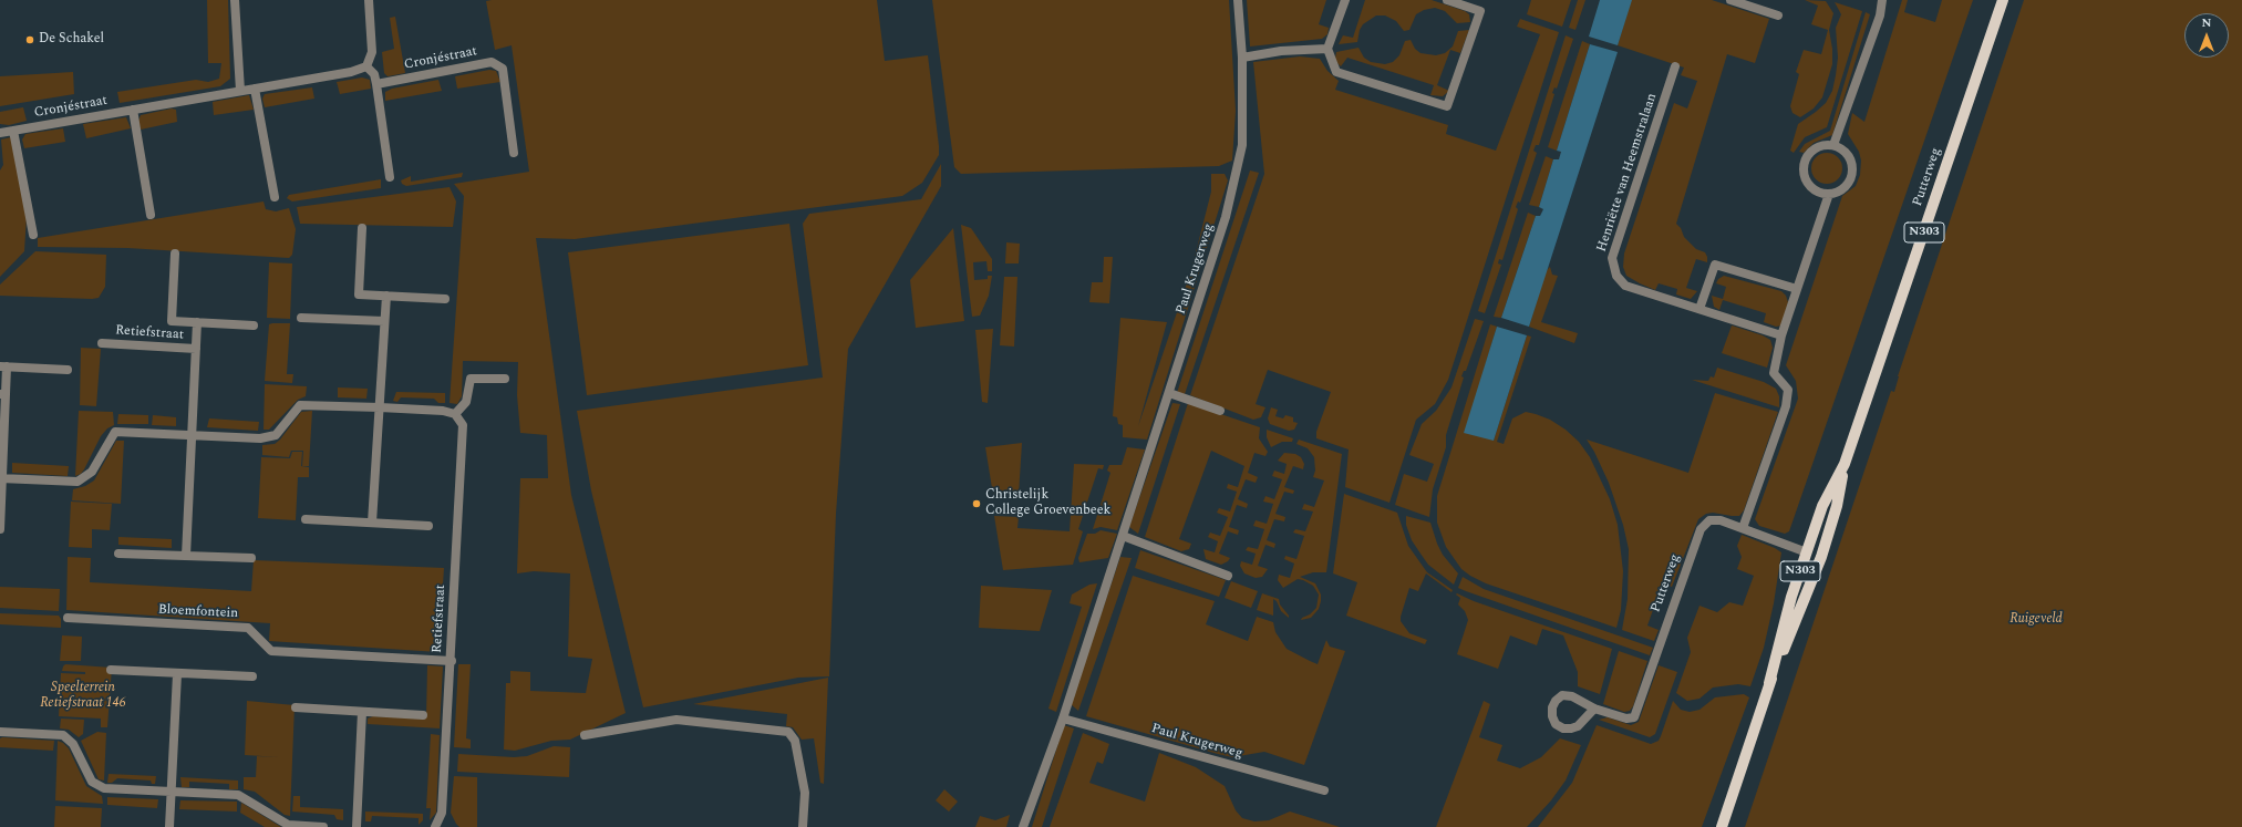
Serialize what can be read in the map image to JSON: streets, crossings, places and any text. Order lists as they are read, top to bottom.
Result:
{
  "streets": {
    "main road": ["Putterweg", "N303"],
    "street": [
      "Cronjéstraat",
      "Henriëtte van Heemstralaan",
      "Paul Krugerweg",
      "Retiefstraat",
      "Bloemfontein"
    ]
  },
  "crossings": [
    ["Retiefstraat", "Bloemfontein"]
  ],
  "parks": ["Ruigeveld", "Speelterrein Retiefstraat 146"],
  "places": ["De Schakel", "Christelijk College Groevenbeek"],
  "north": "top"
}
